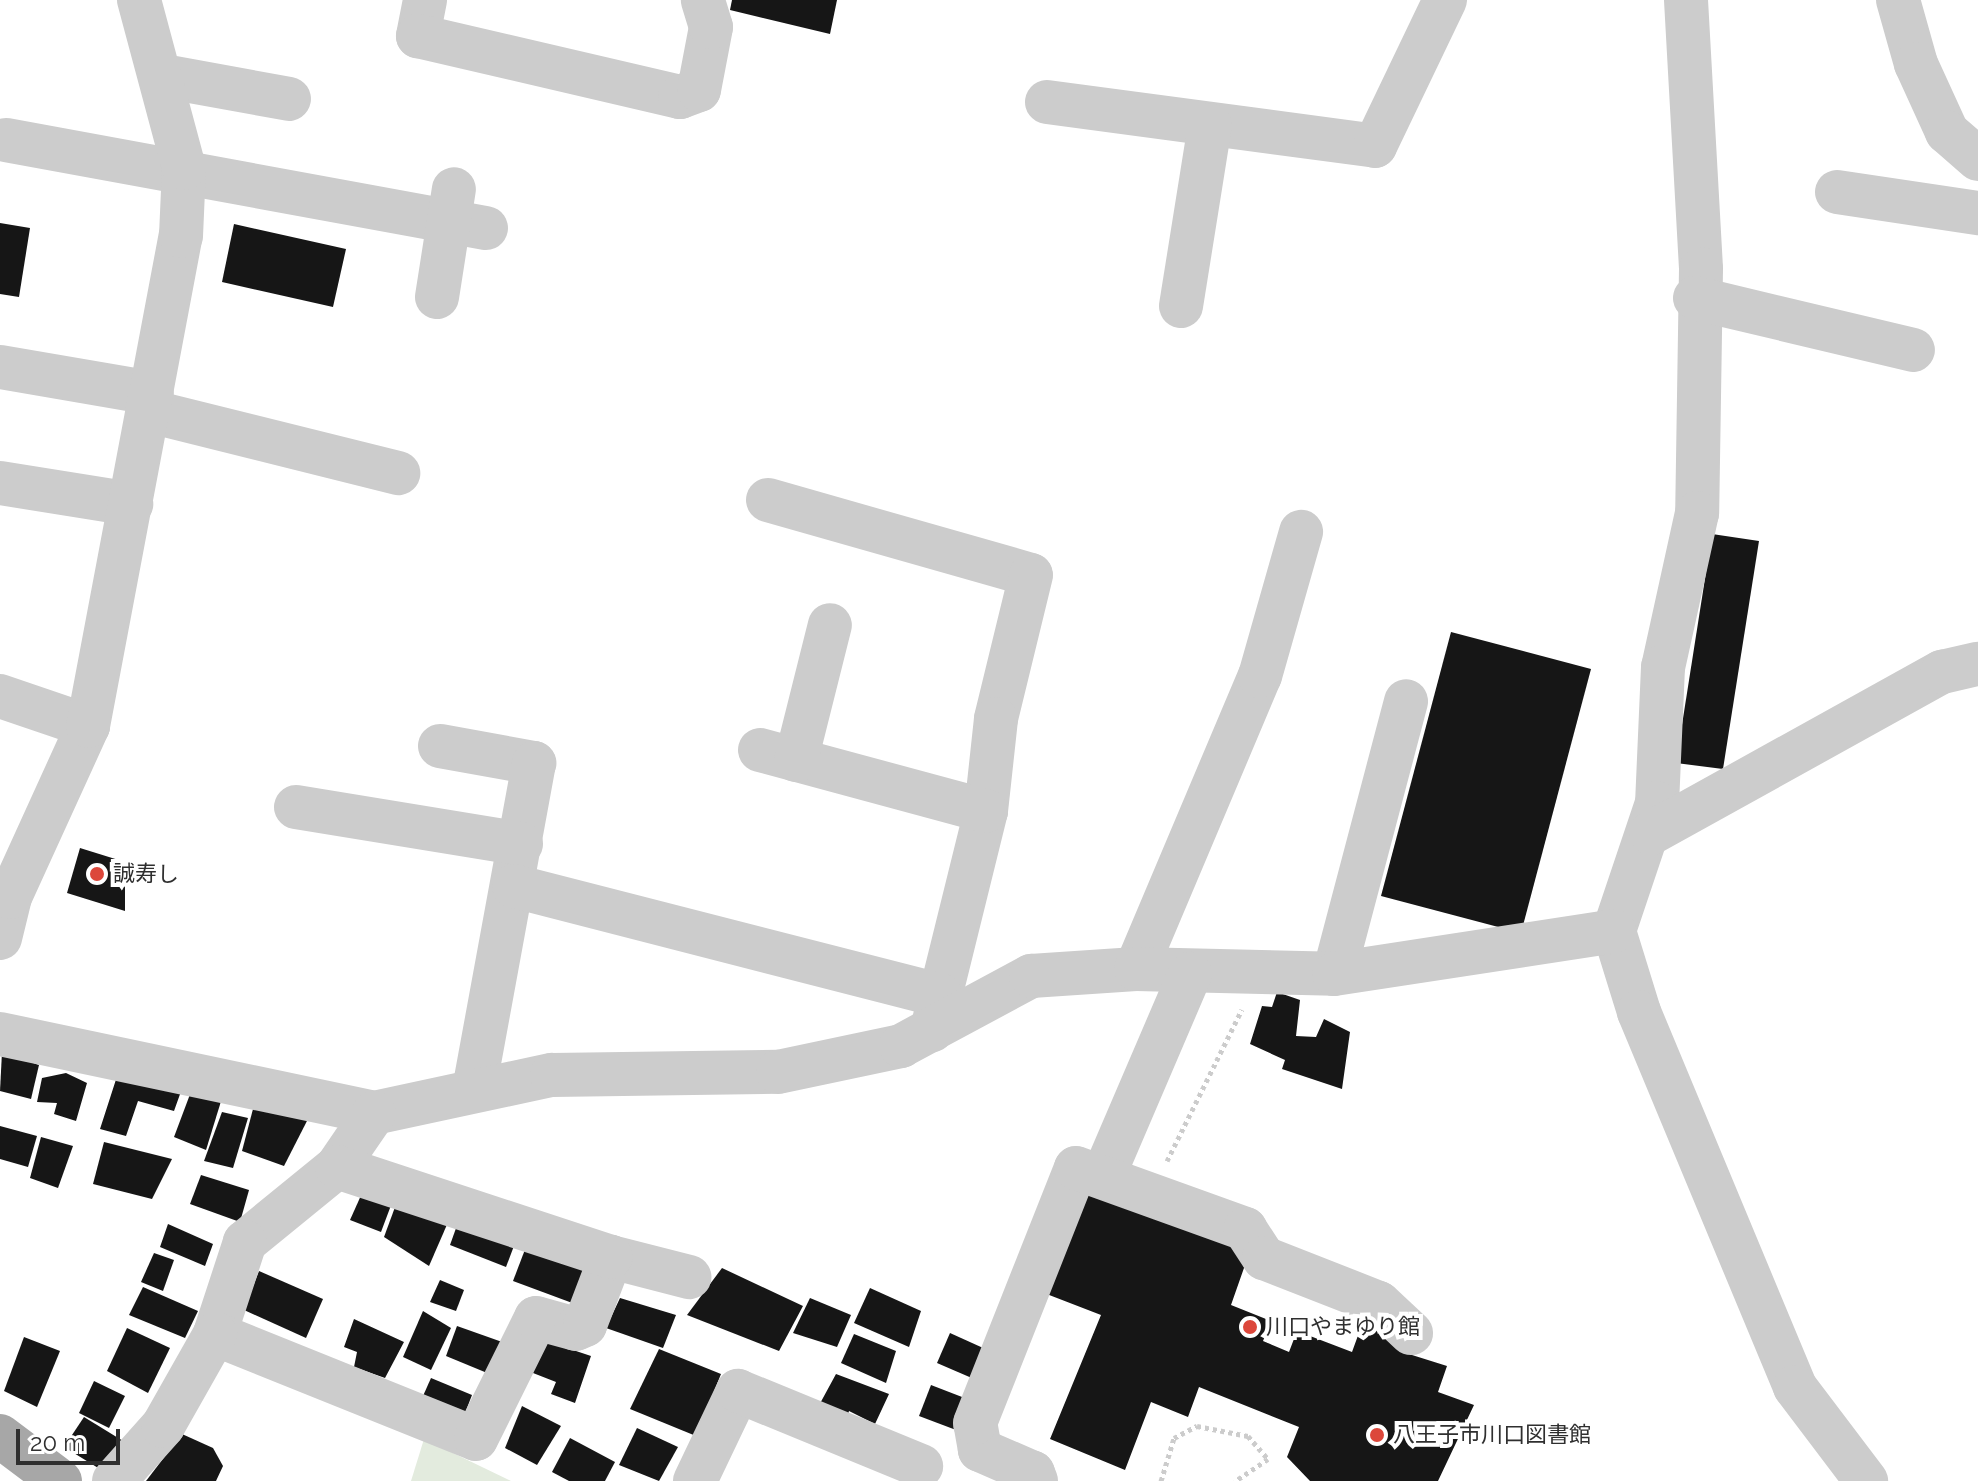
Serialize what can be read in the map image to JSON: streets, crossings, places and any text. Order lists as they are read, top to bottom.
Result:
{
  "places": ["誠寿し", "川口やまゆり館", "八王子市川口図書館"],
  "scale_bar": "20 m"
}
